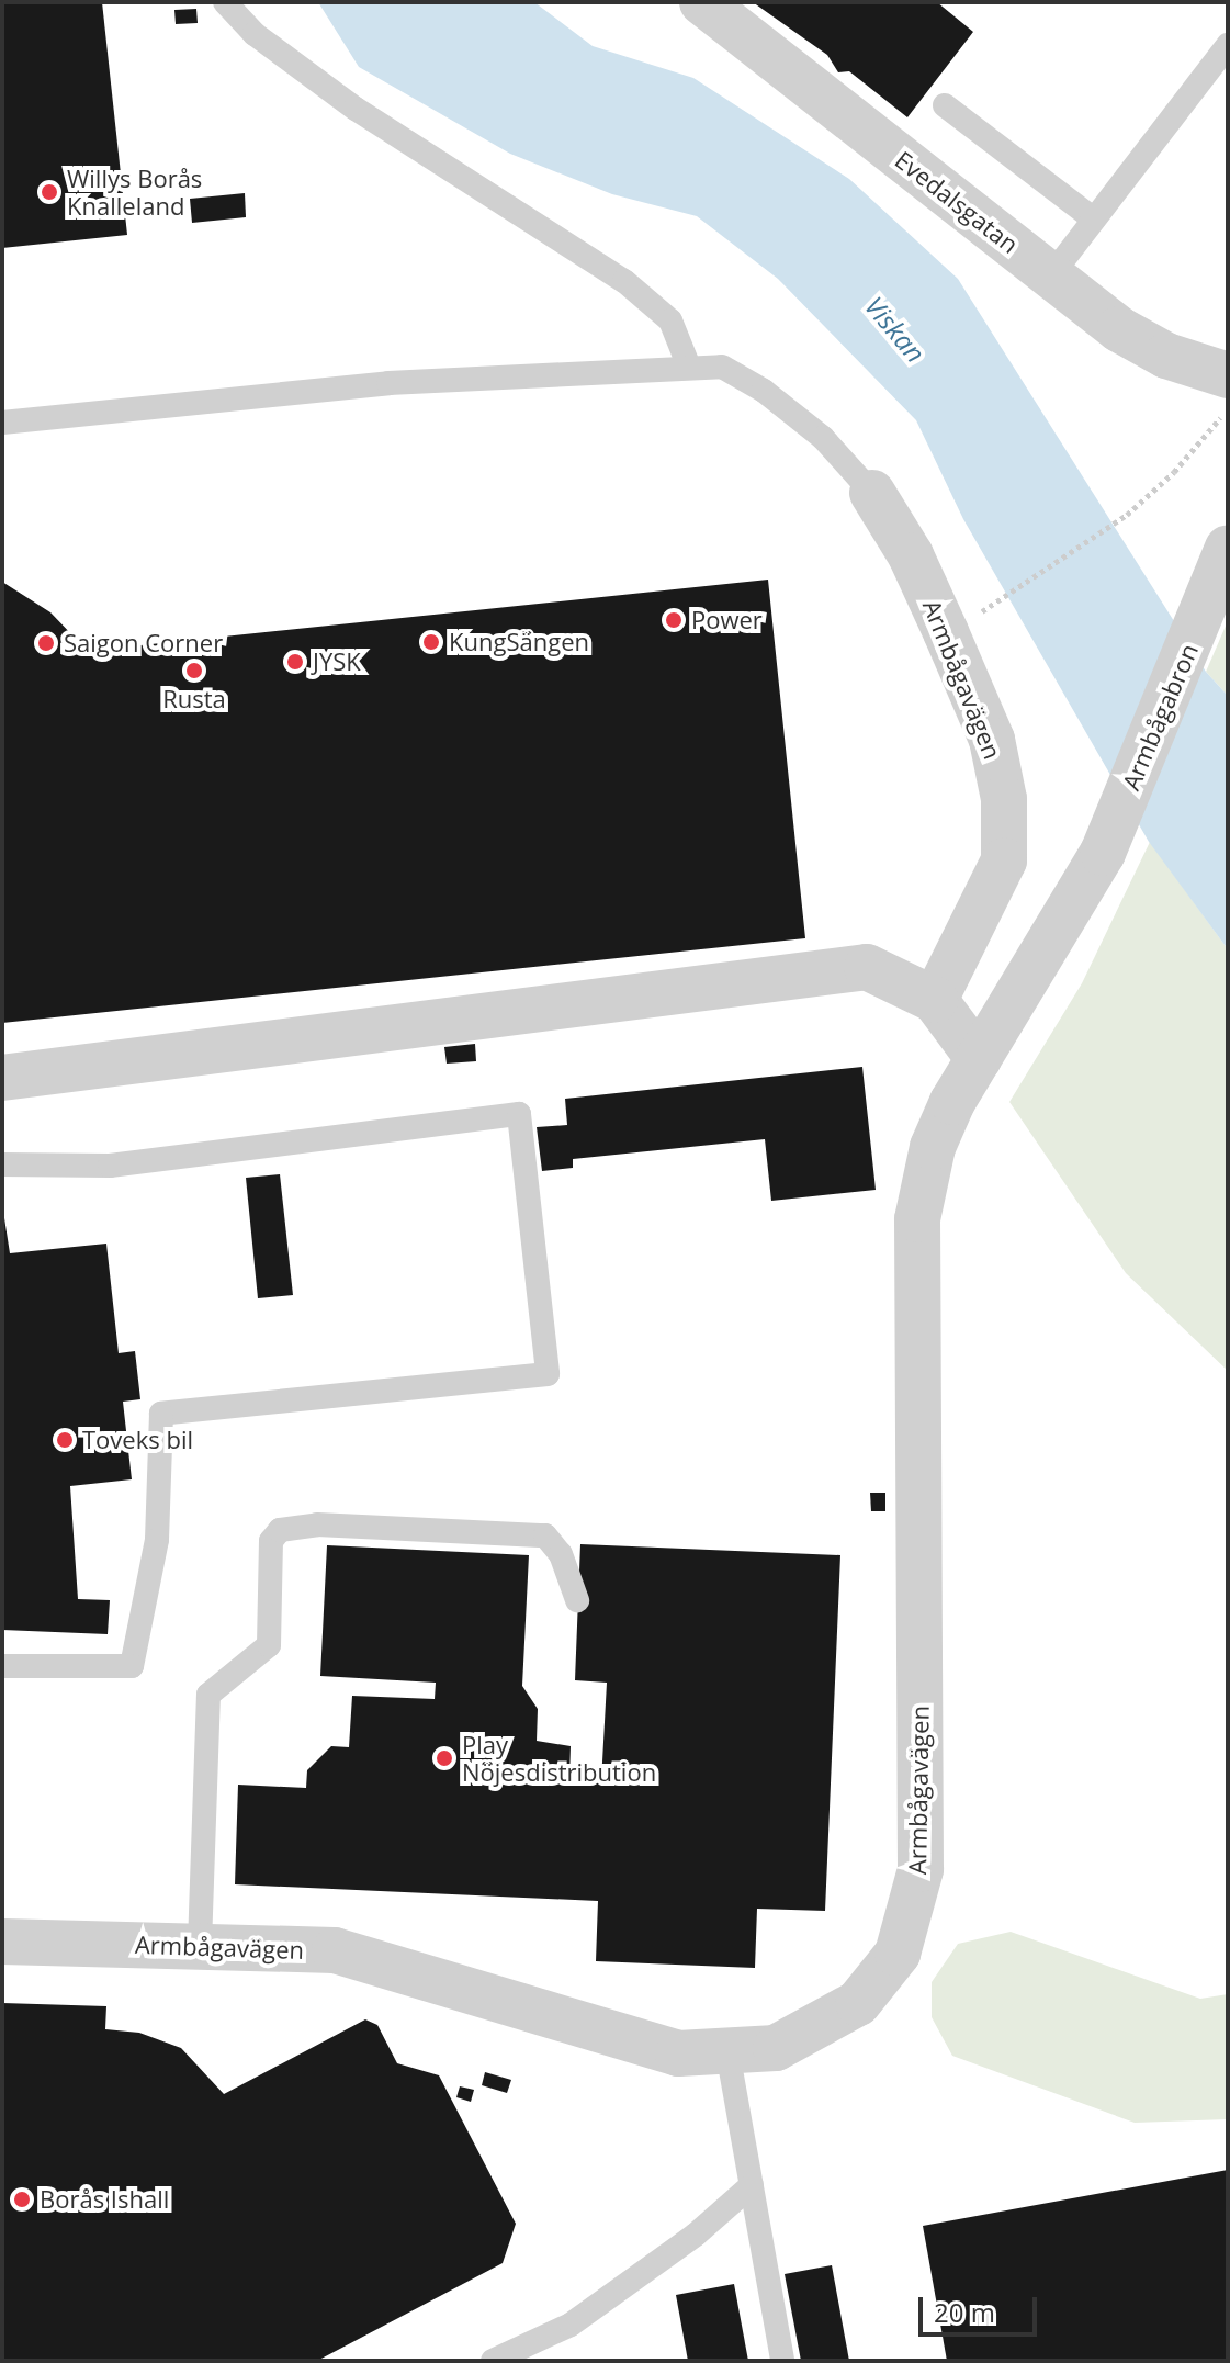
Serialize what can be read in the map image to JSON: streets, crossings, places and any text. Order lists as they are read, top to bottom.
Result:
{
  "streets": {
    "street": ["Evedalsgatan", "Armbågavägen", "Armbågabron"]
  },
  "crossings": [
    ["Armbågavägen", "Armbågabron"]
  ],
  "water": ["Viskan"],
  "places": [
    "Willys Borås Knalleland",
    "Power",
    "KungSängen",
    "Saigon Corner",
    "JYSK",
    "Rusta",
    "Toveks bil",
    "Play Nöjesdistribution",
    "Borås Ishall"
  ],
  "scale_bar": "20 m"
}
